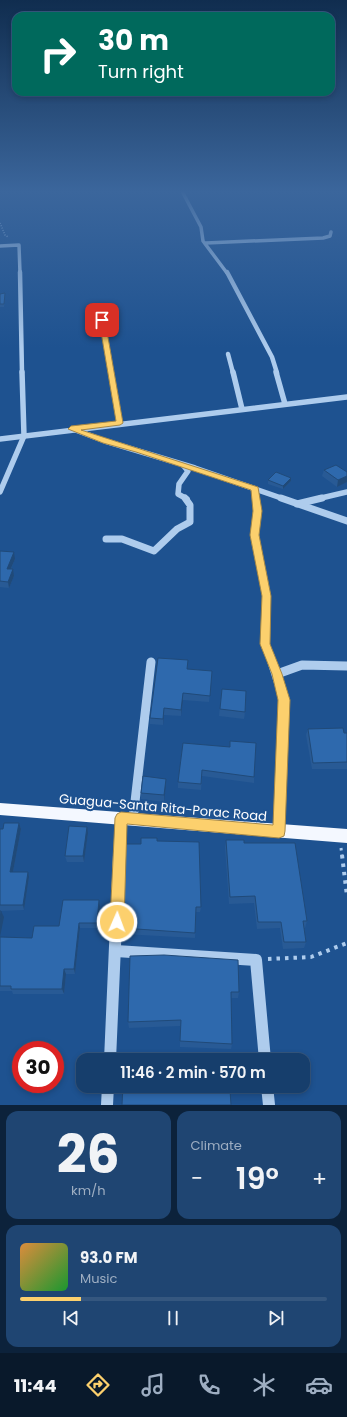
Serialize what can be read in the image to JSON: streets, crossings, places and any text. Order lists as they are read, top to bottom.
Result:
{
  "streets": {
    "main road": ["Guagua-Santa Rita-Porac Road"]
  },
  "page": {
    "turn": ["30 m", "Turn right"],
    "limit": "30",
    "trip": "11:46 · 2 min · 570 m",
    "tile": [
      ["26", "km/h"],
      "Climate"
    ],
    "heat": ["−", "19°", "+"],
    "song": ["93.0 FM", "Music"],
    "tabs": "11:44"
  }
}
